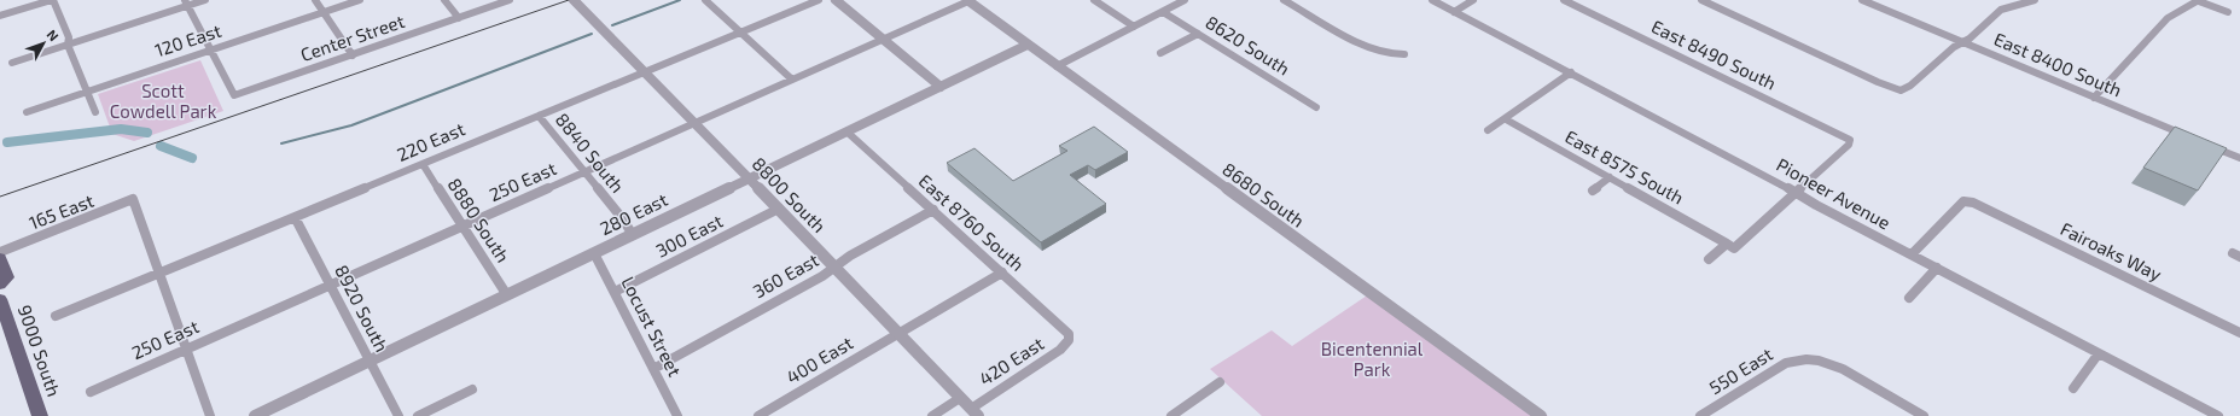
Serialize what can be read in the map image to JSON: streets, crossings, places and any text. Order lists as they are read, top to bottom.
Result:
{
  "streets": {
    "main road": ["9000 South"],
    "street": [
      "Center Street",
      "120 East",
      "8620 South",
      "East 8490 South",
      "East 8400 South",
      "220 East",
      "8840 South",
      "East 8575 South",
      "250 East",
      "Pioneer Avenue",
      "8800 South",
      "8680 South",
      "165 East",
      "280 East",
      "8880 South",
      "East 8760 South",
      "300 East",
      "Fairoaks Way",
      "360 East",
      "8920 South",
      "Locust Street",
      "400 East",
      "420 East",
      "550 East"
    ]
  },
  "crossings": [
    ["Center Street", "120 East"],
    ["East 8490 South", "Pioneer Avenue"],
    ["220 East", "8840 South"],
    ["220 East", "8800 South"],
    ["220 East", "165 East"],
    ["220 East", "8880 South"],
    ["220 East", "8920 South"],
    ["8840 South", "250 East"],
    ["8840 South", "280 East"],
    ["250 East", "8800 South"],
    ["250 East", "8680 South"],
    ["250 East", "8880 South"],
    ["250 East", "8920 South"],
    ["Pioneer Avenue", "Fairoaks Way"],
    ["8800 South", "280 East"],
    ["8800 South", "300 East"],
    ["8800 South", "360 East"],
    ["8800 South", "400 East"],
    ["8800 South", "420 East"],
    ["8680 South", "280 East"],
    ["280 East", "8880 South"],
    ["280 East", "East 8760 South"],
    ["280 East", "8920 South"],
    ["280 East", "Locust Street"],
    ["East 8760 South", "360 East"],
    ["East 8760 South", "400 East"],
    ["East 8760 South", "420 East"],
    ["300 East", "Locust Street"],
    ["360 East", "Locust Street"]
  ],
  "parks": ["Scott Cowdell Park", "Bicentennial Park"],
  "north": "top right"
}
